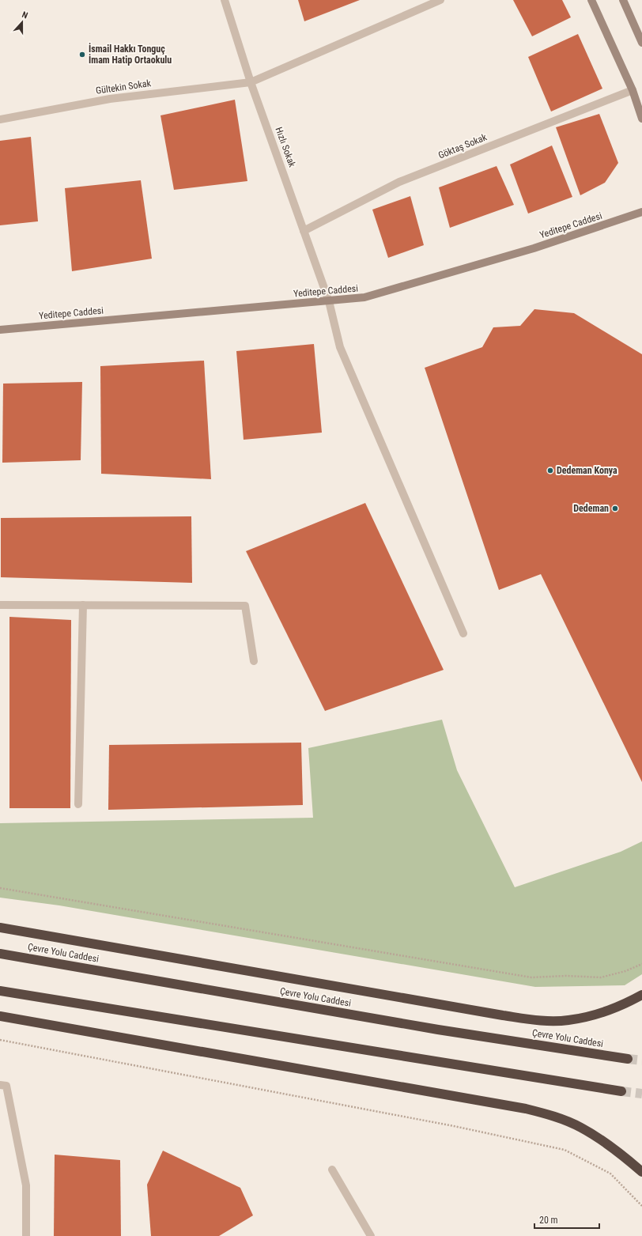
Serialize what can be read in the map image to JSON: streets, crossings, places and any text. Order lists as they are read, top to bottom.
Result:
{
  "streets": {
    "highway": ["Çevre Yolu Caddesi"],
    "street": [
      "Gültekin Sokak",
      "Göktaş Sokak",
      "Hızlı Sokak",
      "Yeditepe Caddesi"
    ]
  },
  "crossings": [
    ["Gültekin Sokak", "Hızlı Sokak"],
    ["Göktaş Sokak", "Hızlı Sokak"],
    ["Hızlı Sokak", "Yeditepe Caddesi"]
  ],
  "places": ["İsmail Hakkı Tonguç İmam Hatip Ortaokulu", "Dedeman Konya", "Dedeman"],
  "scale_bar": "20 m",
  "north": "top"
}
